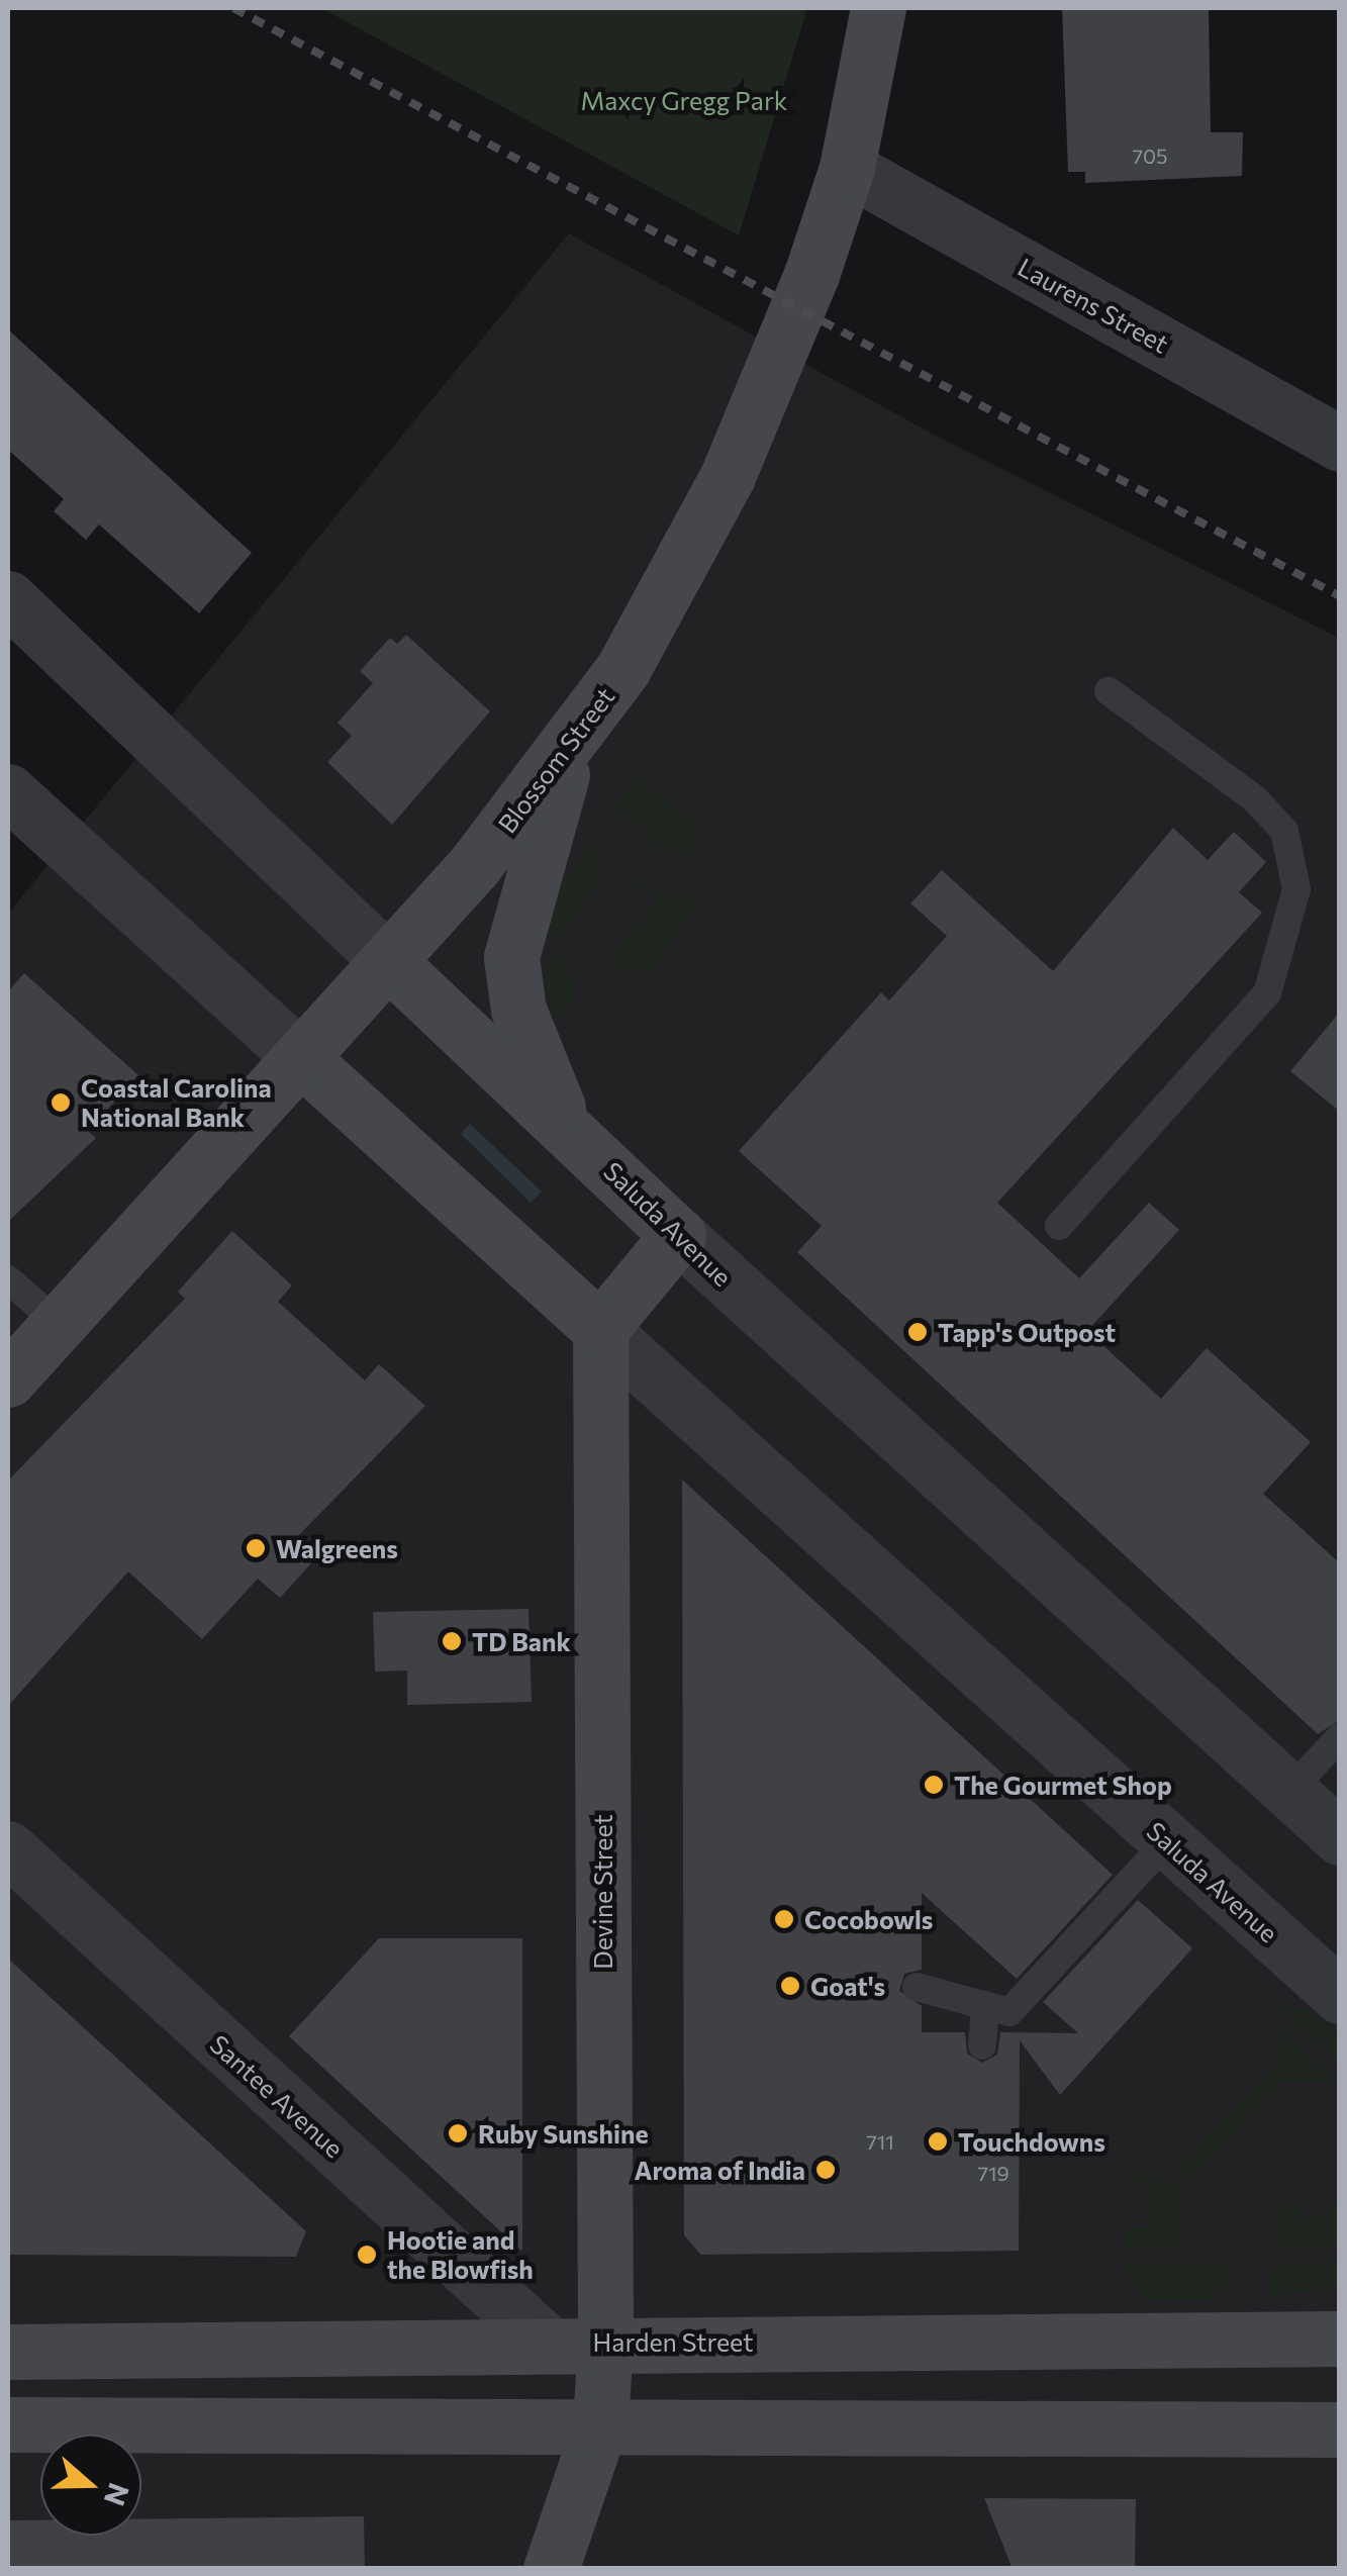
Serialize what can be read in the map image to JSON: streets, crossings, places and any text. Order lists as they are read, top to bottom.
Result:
{
  "streets": {
    "main road": [
      "Blossom Street",
      "Saluda Avenue",
      "Devine Street",
      "Harden Street"
    ],
    "street": ["Laurens Street", "Santee Avenue"]
  },
  "crossings": [
    ["Laurens Street", "Blossom Street"],
    ["Blossom Street", "Saluda Avenue"],
    ["Saluda Avenue", "Devine Street"],
    ["Devine Street", "Harden Street"],
    ["Santee Avenue", "Harden Street"]
  ],
  "parks": ["Maxcy Gregg Park"],
  "places": [
    "Coastal Carolina National Bank",
    "Tapp's Outpost",
    "Walgreens",
    "TD Bank",
    "The Gourmet Shop",
    "Cocobowls",
    "Goat's",
    "Ruby Sunshine",
    "Touchdowns",
    "Aroma of India",
    "Hootie and the Blowfish"
  ],
  "house_numbers": ["705", "711", "719"],
  "north": "right"
}
